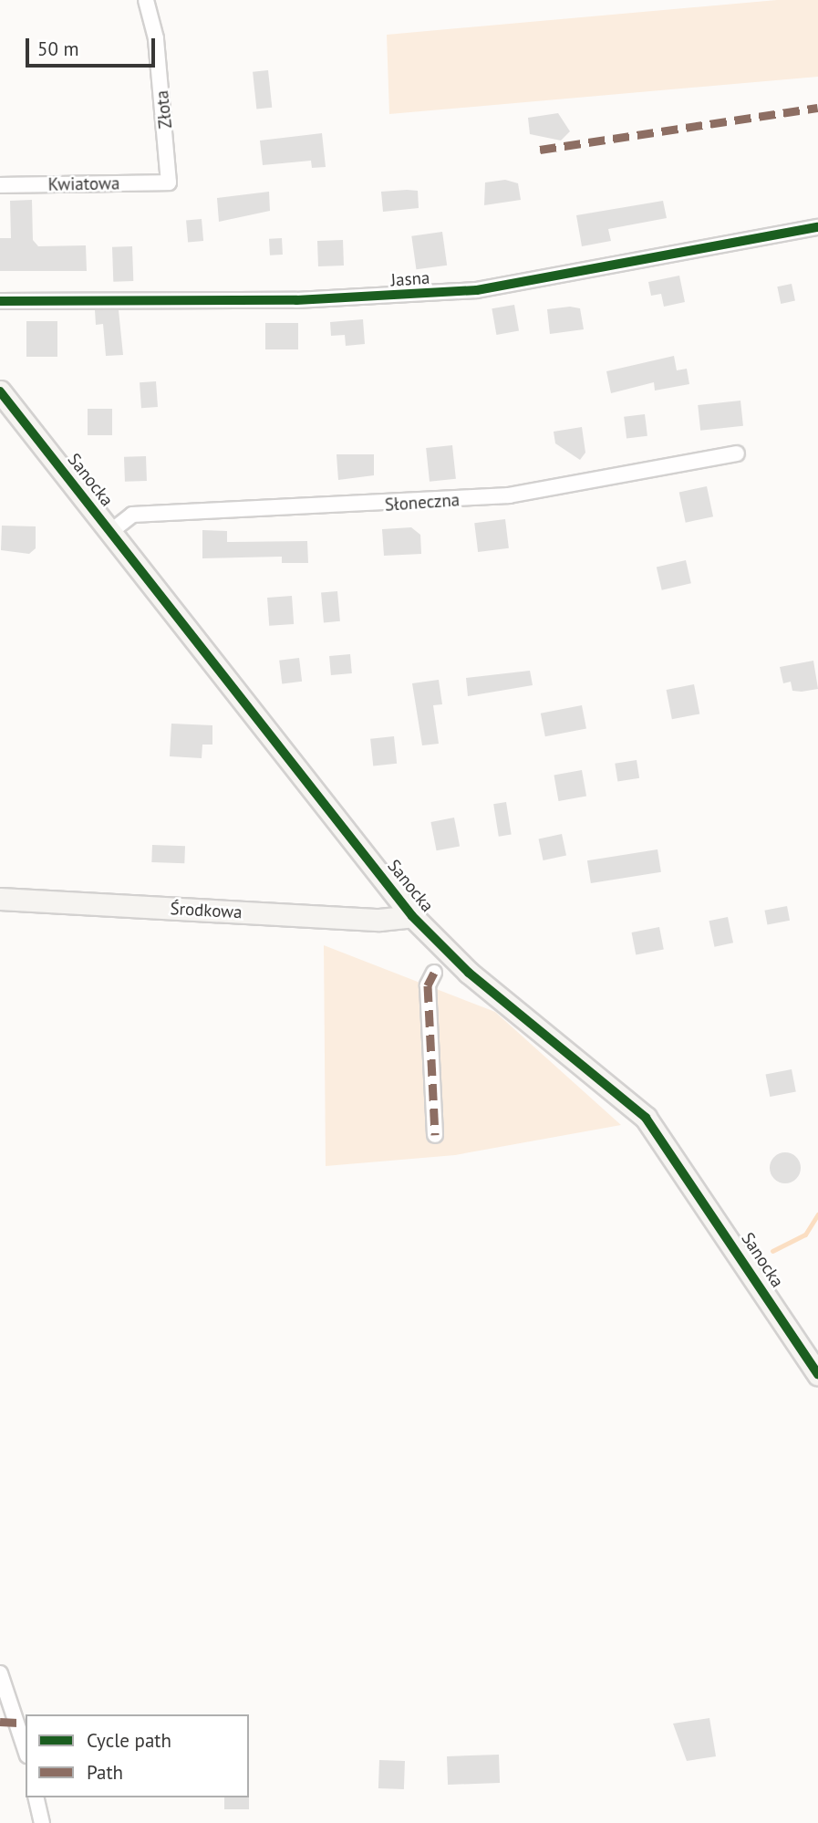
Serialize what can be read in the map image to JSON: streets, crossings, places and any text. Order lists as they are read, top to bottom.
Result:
{
  "streets": {
    "street": [
      "Złota",
      "Kwiatowa",
      "Jasna",
      "Sanocka",
      "Słoneczna",
      "Środkowa"
    ]
  },
  "crossings": [
    ["Złota", "Kwiatowa"],
    ["Sanocka", "Słoneczna"],
    ["Sanocka", "Środkowa"]
  ],
  "legend": ["Cycle path", "Path"],
  "scale_bar": "50 m"
}
